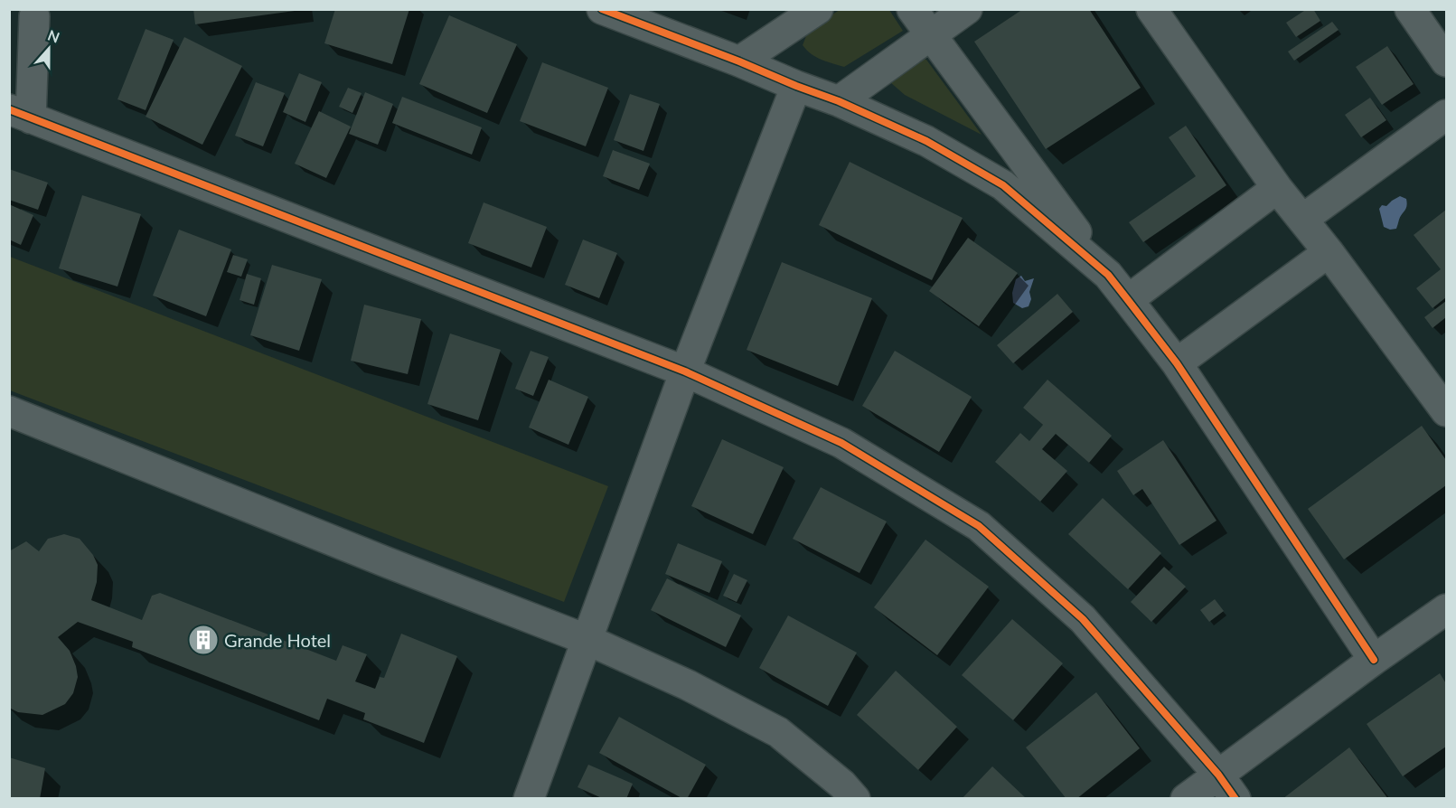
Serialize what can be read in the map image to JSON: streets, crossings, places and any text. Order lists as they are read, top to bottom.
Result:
{
  "places": {
    "building": ["Grande Hotel"]
  },
  "north": "top"
}
